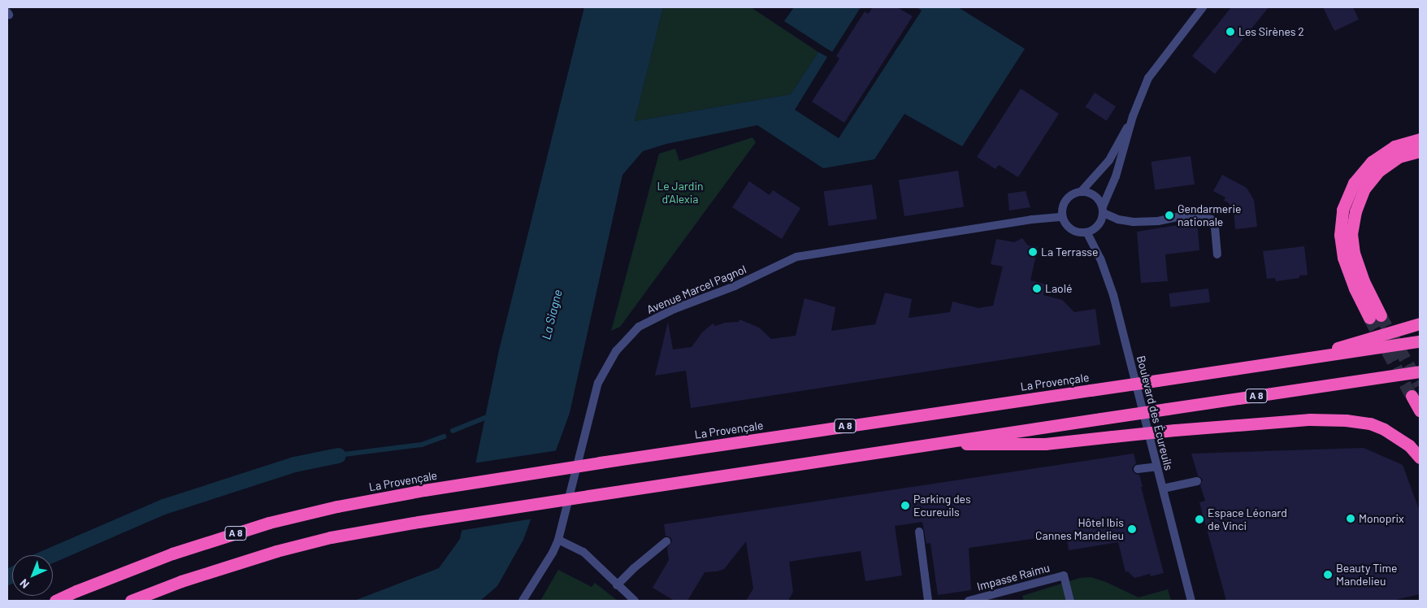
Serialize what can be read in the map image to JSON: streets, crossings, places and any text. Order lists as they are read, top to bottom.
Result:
{
  "streets": {
    "highway": ["La Provençale", "A 8"],
    "street": ["Avenue Marcel Pagnol", "Boulevard des Écureuils", "Impasse Raimu"]
  },
  "crossings": [
    ["Avenue Marcel Pagnol", "Boulevard des Écureuils"]
  ],
  "water": ["La Siagne"],
  "parks": ["Le Jardin d'Alexia"],
  "places": [
    "Les Sirènes 2",
    "Gendarmerie nationale",
    "La Terrasse",
    "Laolé",
    "Parking des Ecureuils",
    "Monoprix",
    "Espace Léonard de Vinci",
    "Hôtel Ibis Cannes Mandelieu",
    "Beauty Time Mandelieu"
  ],
  "north": "bottom left"
}
